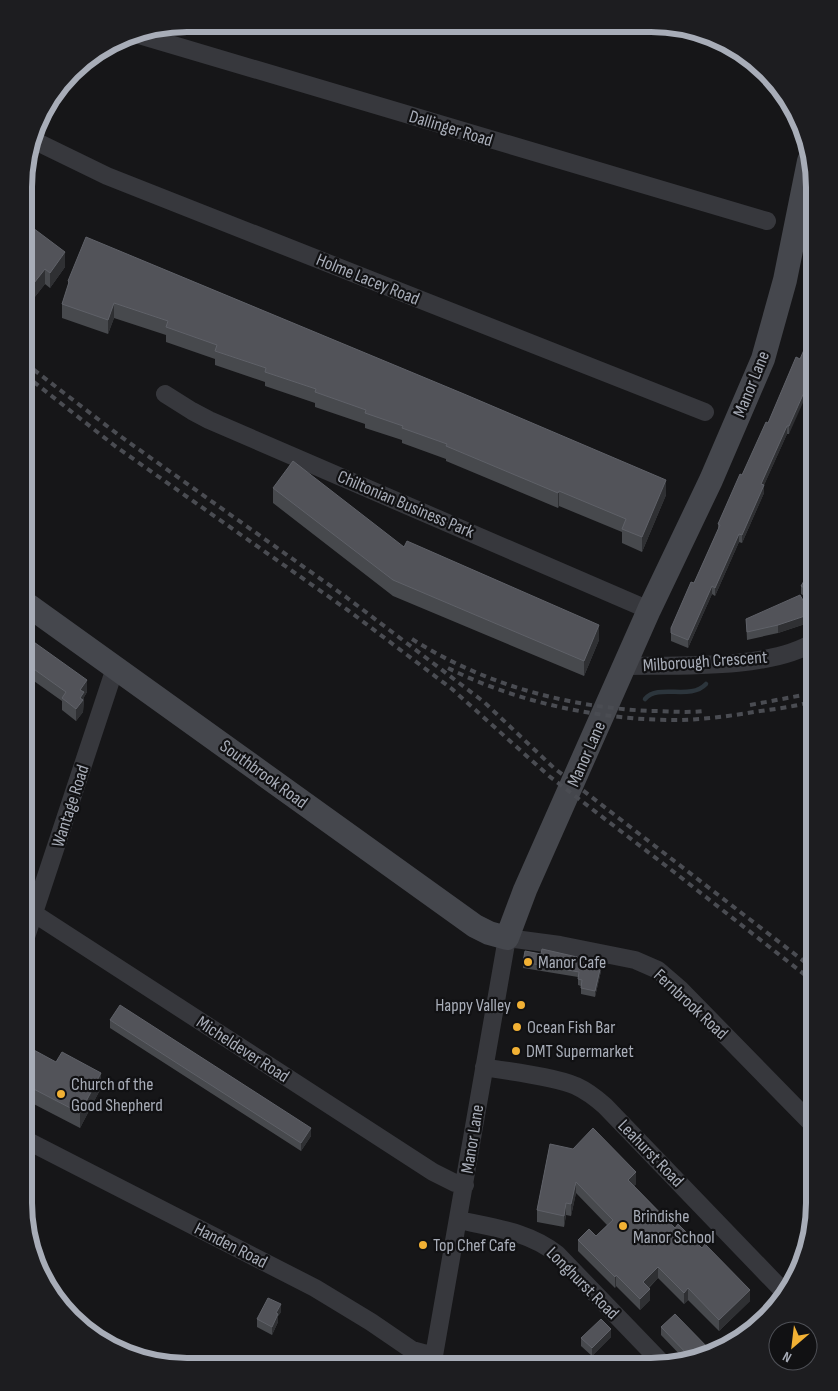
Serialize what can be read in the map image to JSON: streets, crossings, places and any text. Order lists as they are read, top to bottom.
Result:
{
  "streets": {
    "street": [
      "Dallinger Road",
      "Holme Lacey Road",
      "Manor Lane",
      "Chiltonian Business Park",
      "Milborough Crescent",
      "Southbrook Road",
      "Wantage Road",
      "Fernbrook Road",
      "Micheldever Road",
      "Leahurst Road",
      "Handen Road",
      "Longhurst Road"
    ]
  },
  "crossings": [
    ["Manor Lane", "Chiltonian Business Park"],
    ["Manor Lane", "Milborough Crescent"],
    ["Manor Lane", "Southbrook Road"],
    ["Manor Lane", "Fernbrook Road"],
    ["Manor Lane", "Micheldever Road"],
    ["Manor Lane", "Leahurst Road"],
    ["Manor Lane", "Longhurst Road"],
    ["Southbrook Road", "Wantage Road"],
    ["Southbrook Road", "Fernbrook Road"]
  ],
  "places": [
    "Manor Cafe",
    "Happy Valley",
    "Ocean Fish Bar",
    "DMT Supermarket",
    "Church of the Good Shepherd",
    "Brindishe Manor School",
    "Top Chef Cafe"
  ],
  "north": "bottom left"
}
